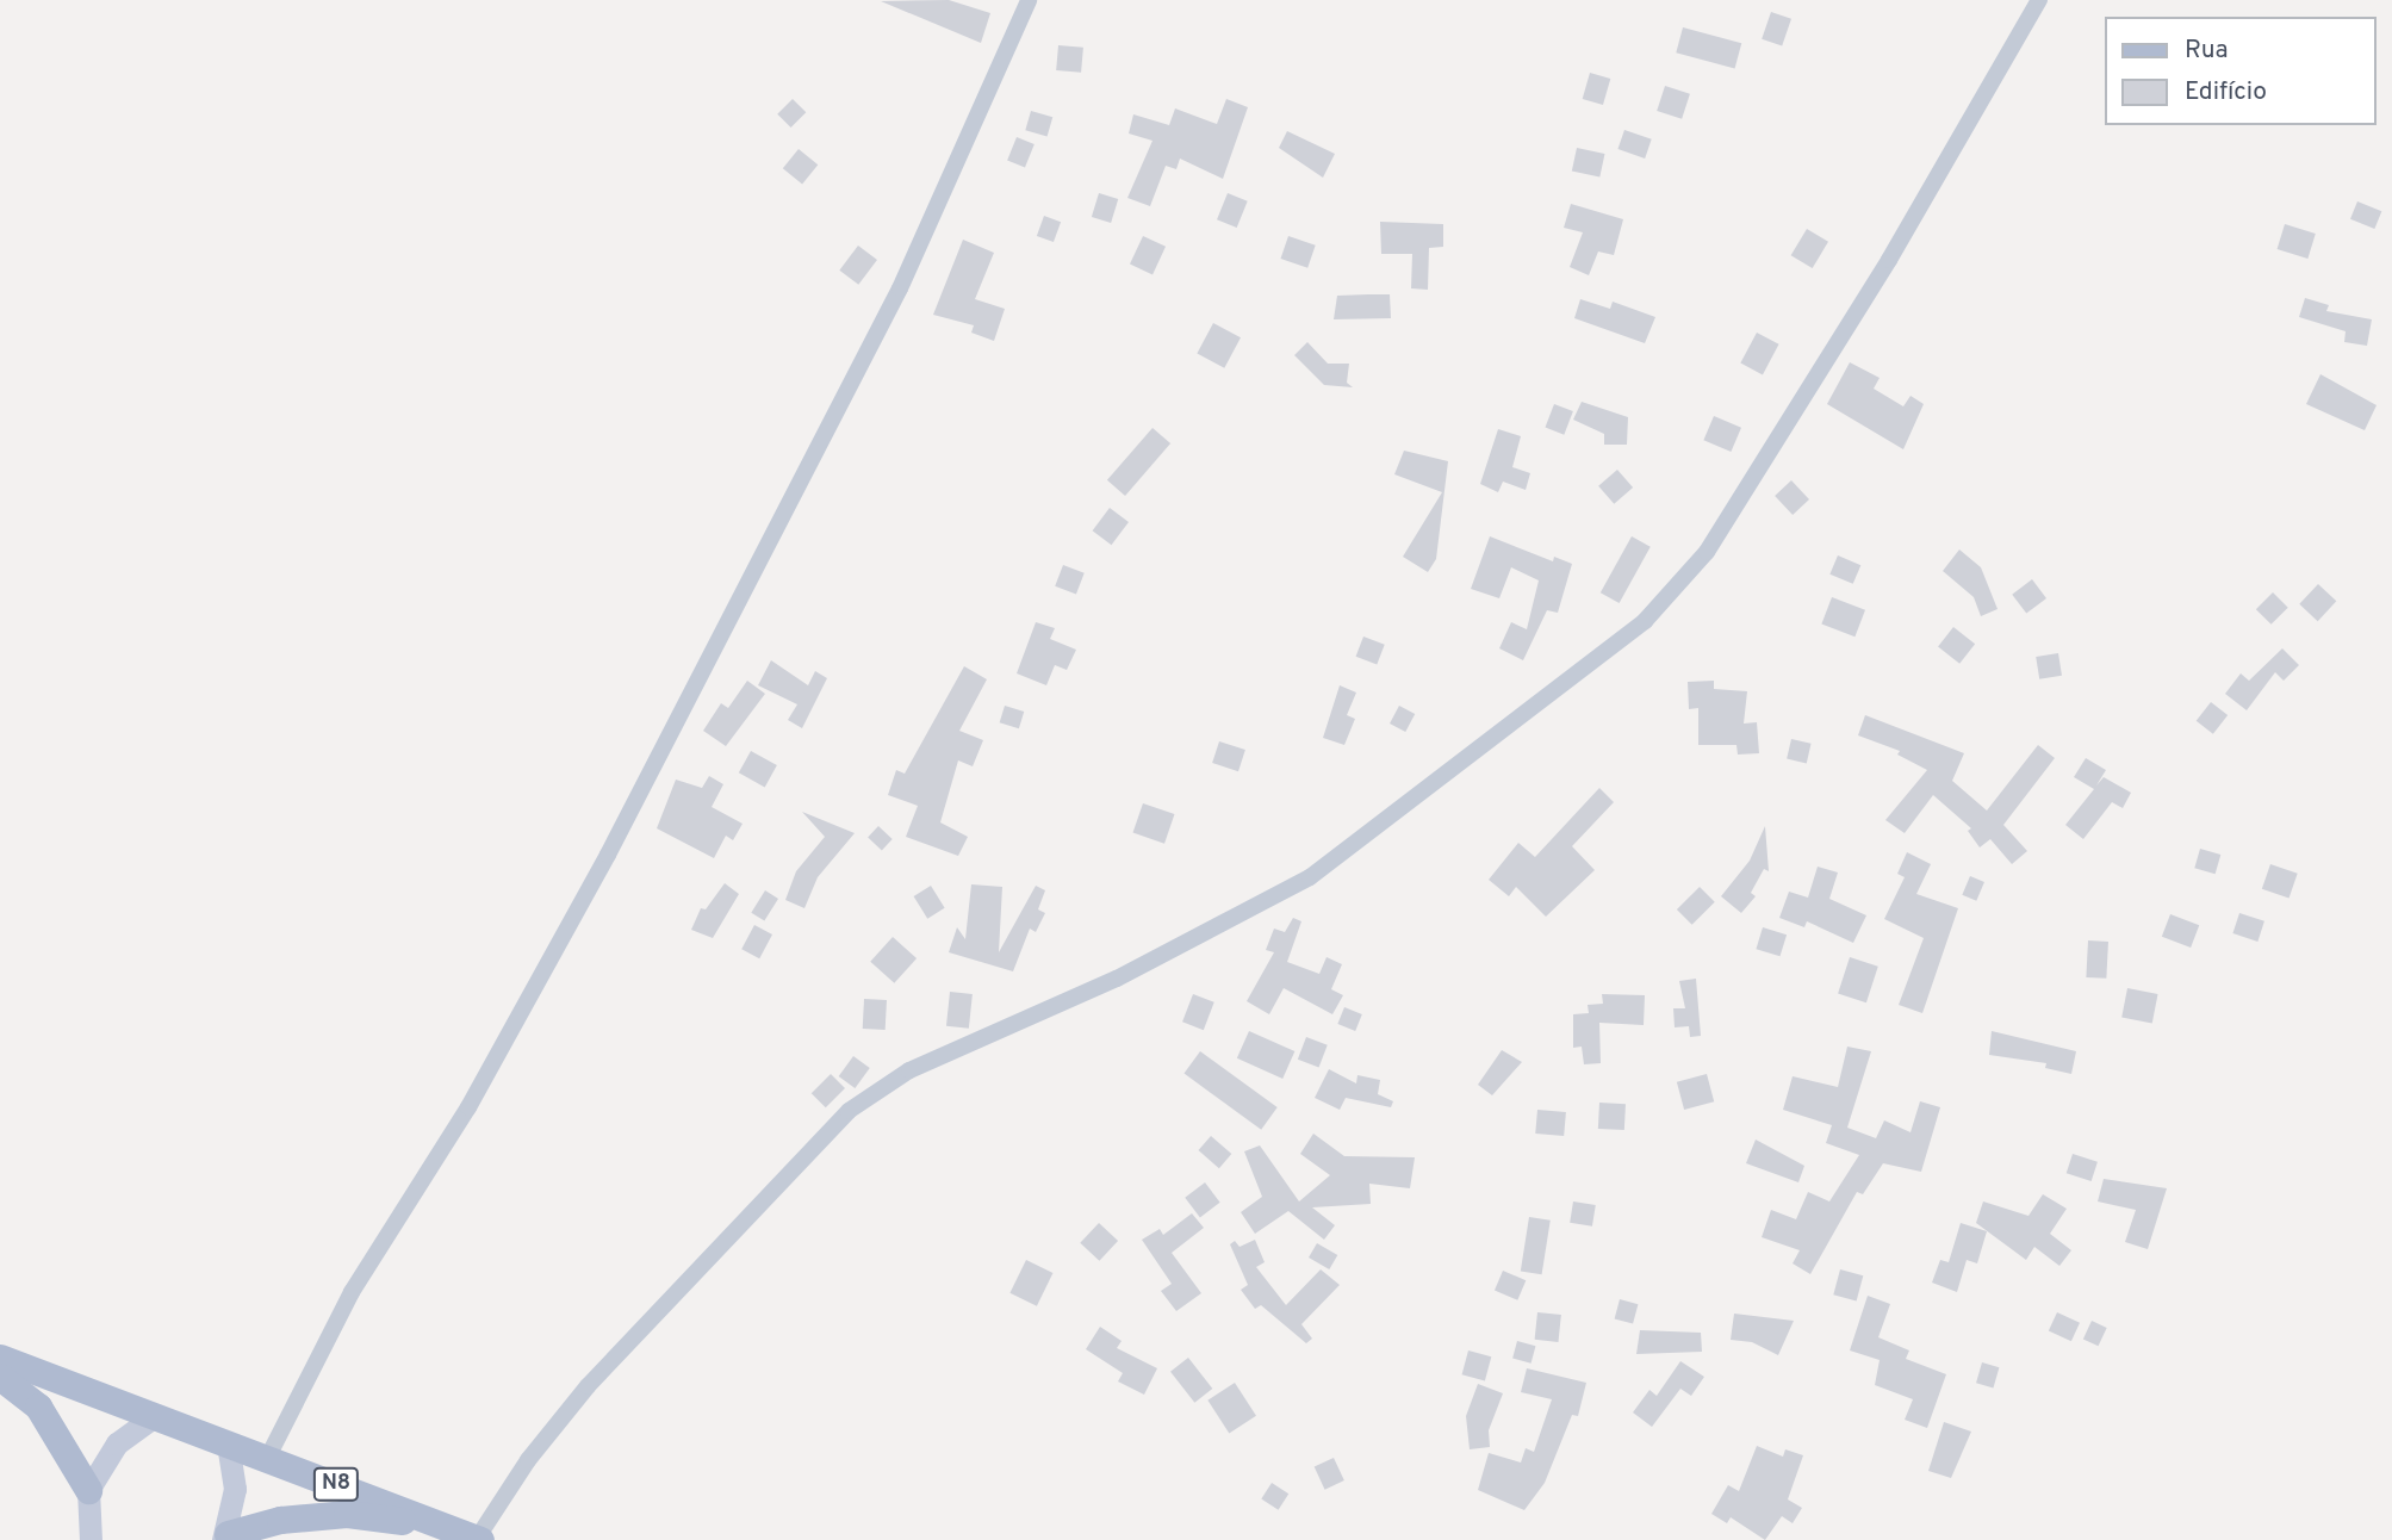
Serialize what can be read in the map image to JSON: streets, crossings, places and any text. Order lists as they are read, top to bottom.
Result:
{
  "streets": {
    "main road": ["N8"]
  },
  "legend": ["Rua", "Edifício"]
}
